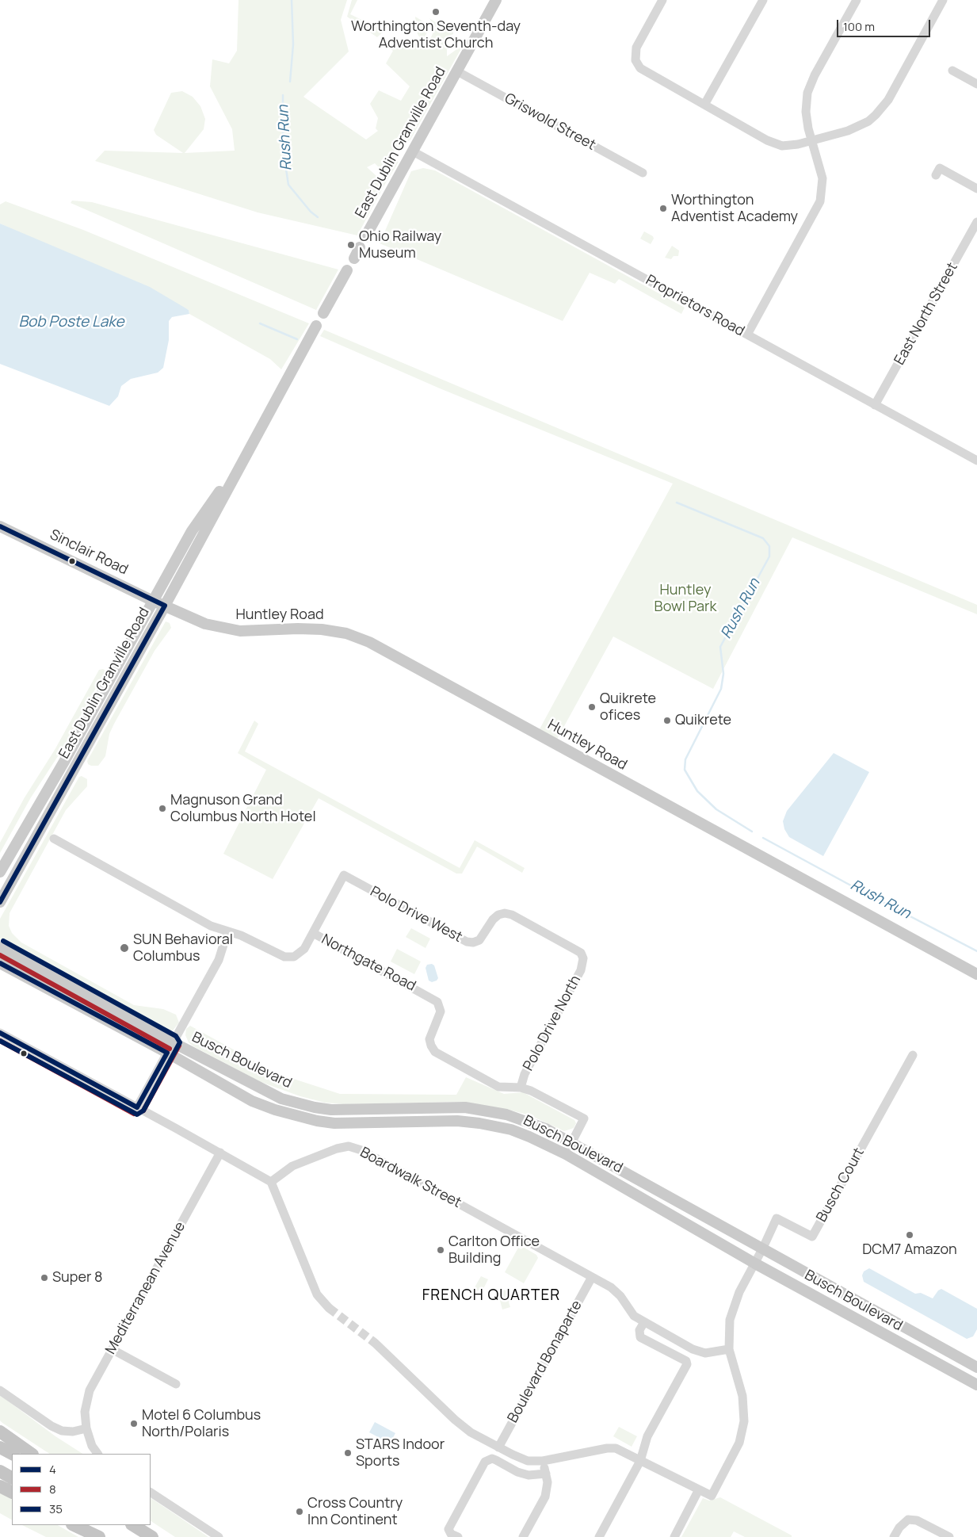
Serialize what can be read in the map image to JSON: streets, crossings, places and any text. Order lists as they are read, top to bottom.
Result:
{
  "streets": {
    "main road": [
      "East Dublin Granville Road",
      "Sinclair Road",
      "Huntley Road",
      "Busch Boulevard"
    ],
    "street": [
      "Griswold Street",
      "Proprietors Road",
      "East North Street",
      "Polo Drive West",
      "Northgate Road",
      "Polo Drive North",
      "Boardwalk Street",
      "Busch Court",
      "Mediterranean Avenue",
      "Boulevard Bonaparte"
    ]
  },
  "crossings": [
    ["Griswold Street", "East Dublin Granville Road"],
    ["East Dublin Granville Road", "Proprietors Road"],
    ["East Dublin Granville Road", "Sinclair Road"],
    ["East Dublin Granville Road", "Huntley Road"],
    ["Proprietors Road", "East North Street"],
    ["Sinclair Road", "Huntley Road"],
    ["Polo Drive West", "Northgate Road"],
    ["Polo Drive West", "Polo Drive North"],
    ["Northgate Road", "Polo Drive North"],
    ["Northgate Road", "Busch Boulevard"],
    ["Busch Boulevard", "Busch Court"],
    ["Boardwalk Street", "Busch Court"],
    ["Boardwalk Street", "Boulevard Bonaparte"]
  ],
  "districts": ["FRENCH QUARTER"],
  "water": ["Rush Run", "Bob Poste Lake"],
  "parks": ["Huntley Bowl Park"],
  "places": [
    "Worthington Seventh-day Adventist Church",
    "Worthington Adventist Academy",
    "Ohio Railway Museum",
    "Quikrete ofices",
    "Quikrete",
    "Magnuson Grand Columbus North Hotel",
    "SUN Behavioral Columbus",
    "DCM7 Amazon",
    "Carlton Office Building",
    "Super 8",
    "Motel 6 Columbus North/Polaris",
    "STARS Indoor Sports",
    "Cross Country Inn Continent"
  ],
  "lines": ["transit line 4", "transit line 35", "transit line 8"],
  "legend": ["4", "8", "35"],
  "scale_bar": "100 m"
}
